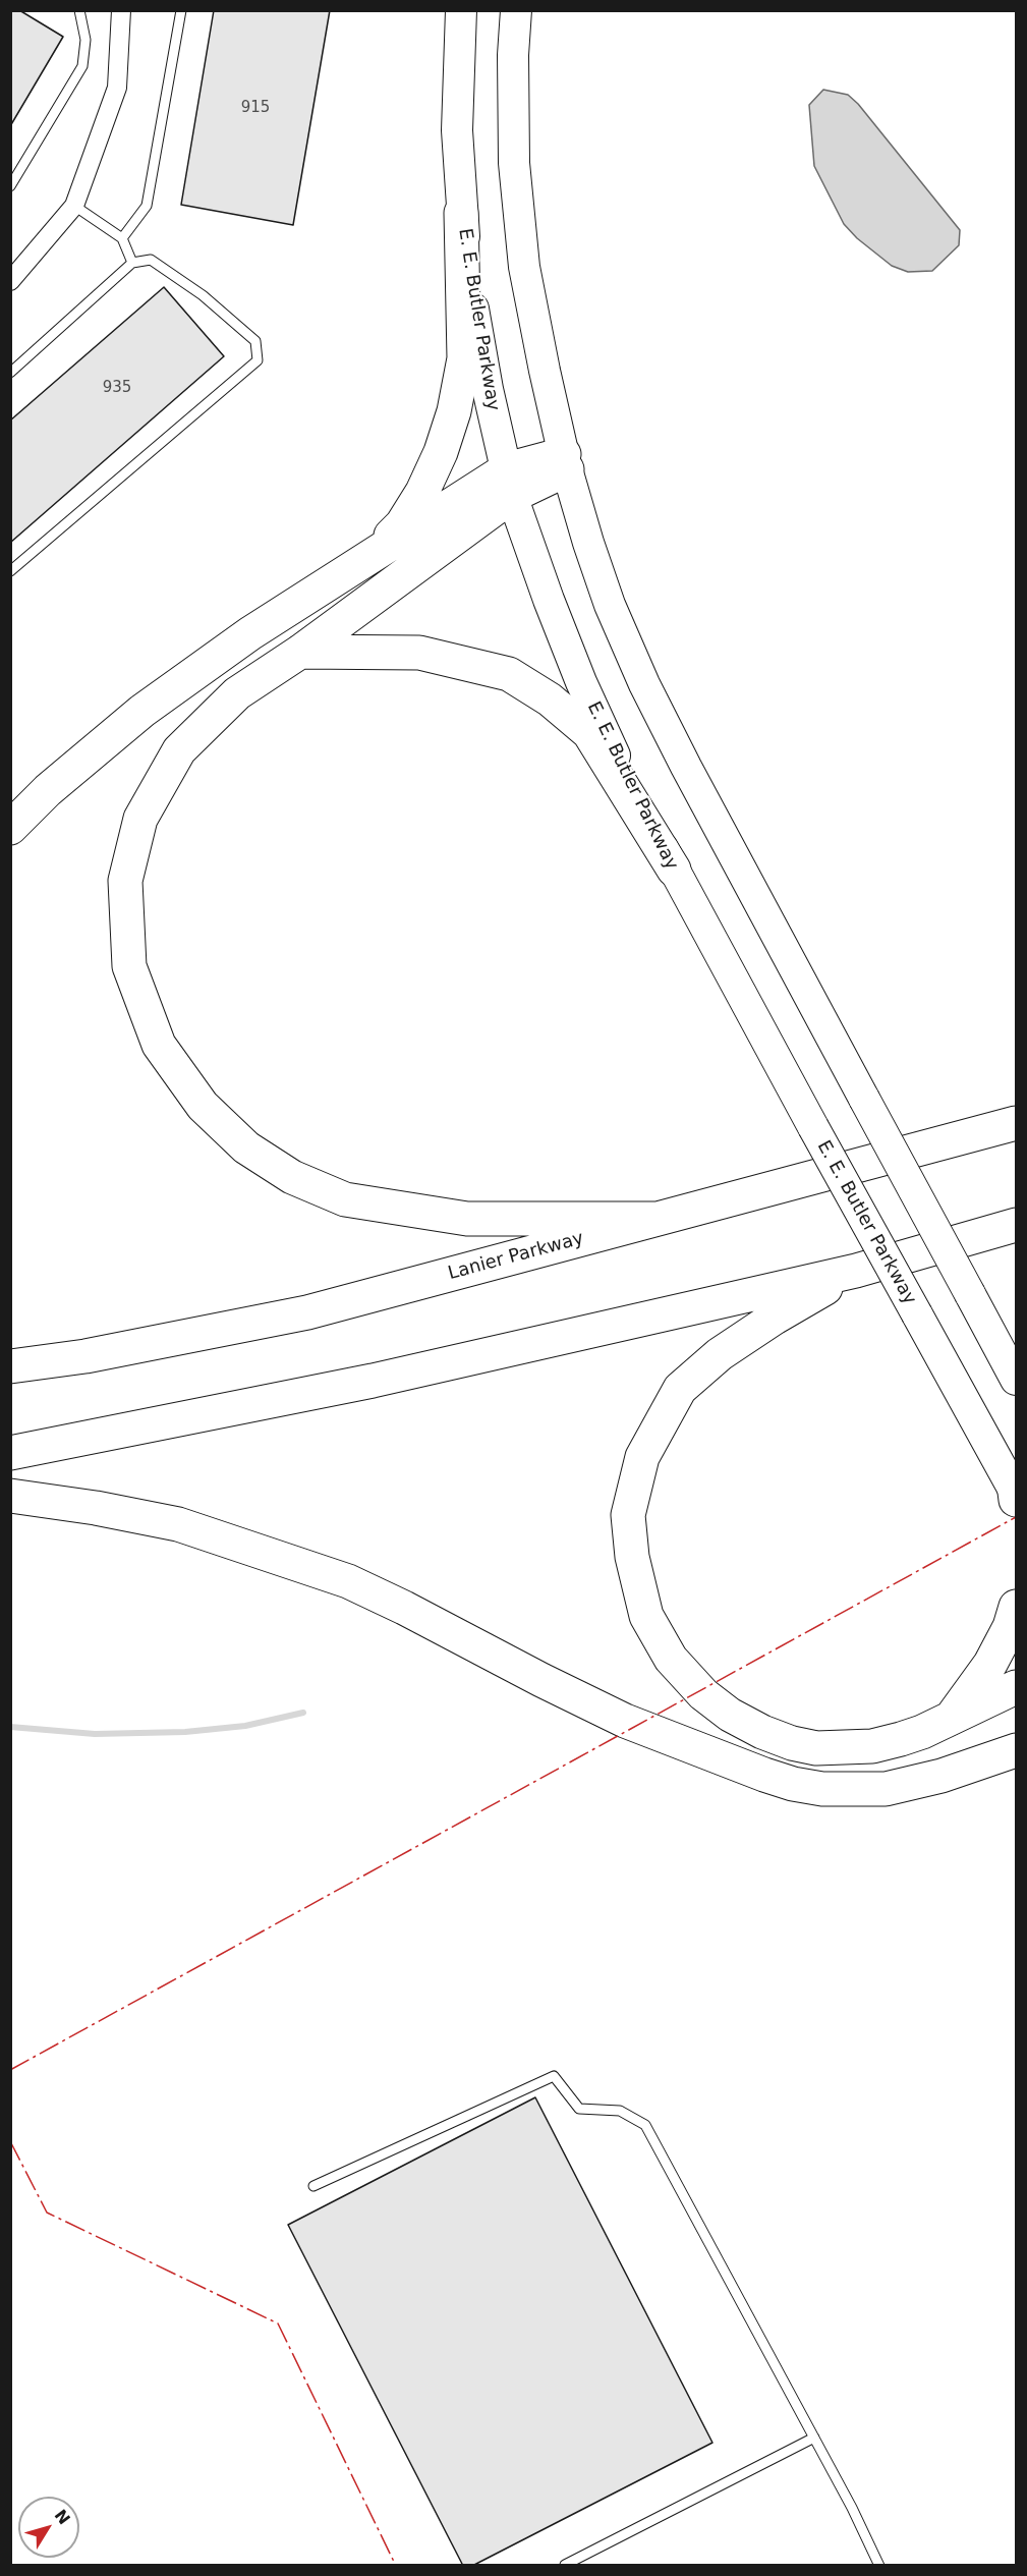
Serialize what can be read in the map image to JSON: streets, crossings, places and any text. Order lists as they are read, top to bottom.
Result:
{
  "streets": {
    "highway": ["E. E. Butler Parkway", "Lanier Parkway"]
  },
  "house_numbers": ["915", "935"],
  "north": "top right"
}
